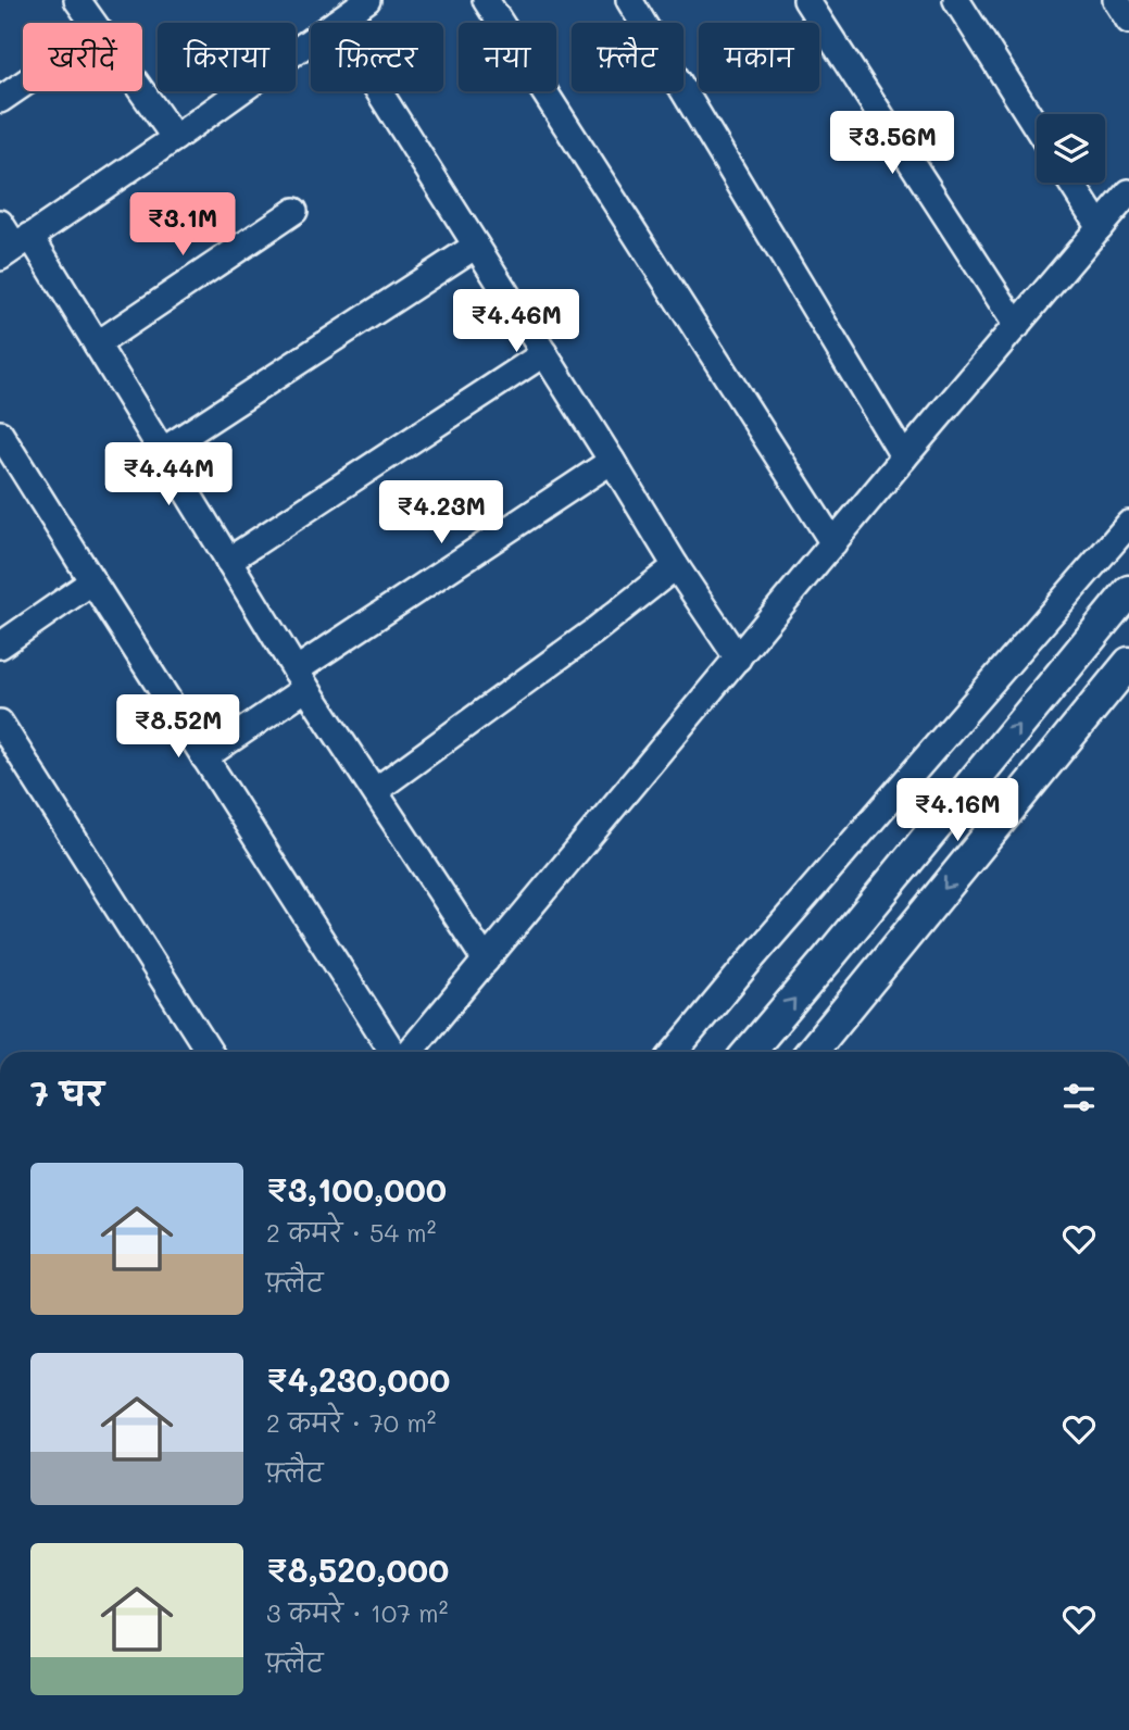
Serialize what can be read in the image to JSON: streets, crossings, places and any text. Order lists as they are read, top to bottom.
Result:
{
  "page": {
    "chip": [
      "खरीदें",
      "किराया",
      "फ़िल्टर",
      "नया",
      "फ़्लैट",
      "मकान"
    ],
    "price": [
      "₹3.56M",
      "₹3.1M",
      "₹4.46M",
      "₹4.44M",
      "₹4.23M",
      "₹8.52M",
      "₹4.16M"
    ],
    "heading": "7 घर",
    "list": [
      {
        "name": "₹3,100,000",
        "note": "2 कमरे · 54 m² · फ़्लैट"
      },
      {
        "name": "₹4,230,000",
        "note": "2 कमरे · 70 m² · फ़्लैट"
      },
      {
        "name": "₹8,520,000",
        "note": "3 कमरे · 107 m² · फ़्लैट"
      }
    ]
  }
}
